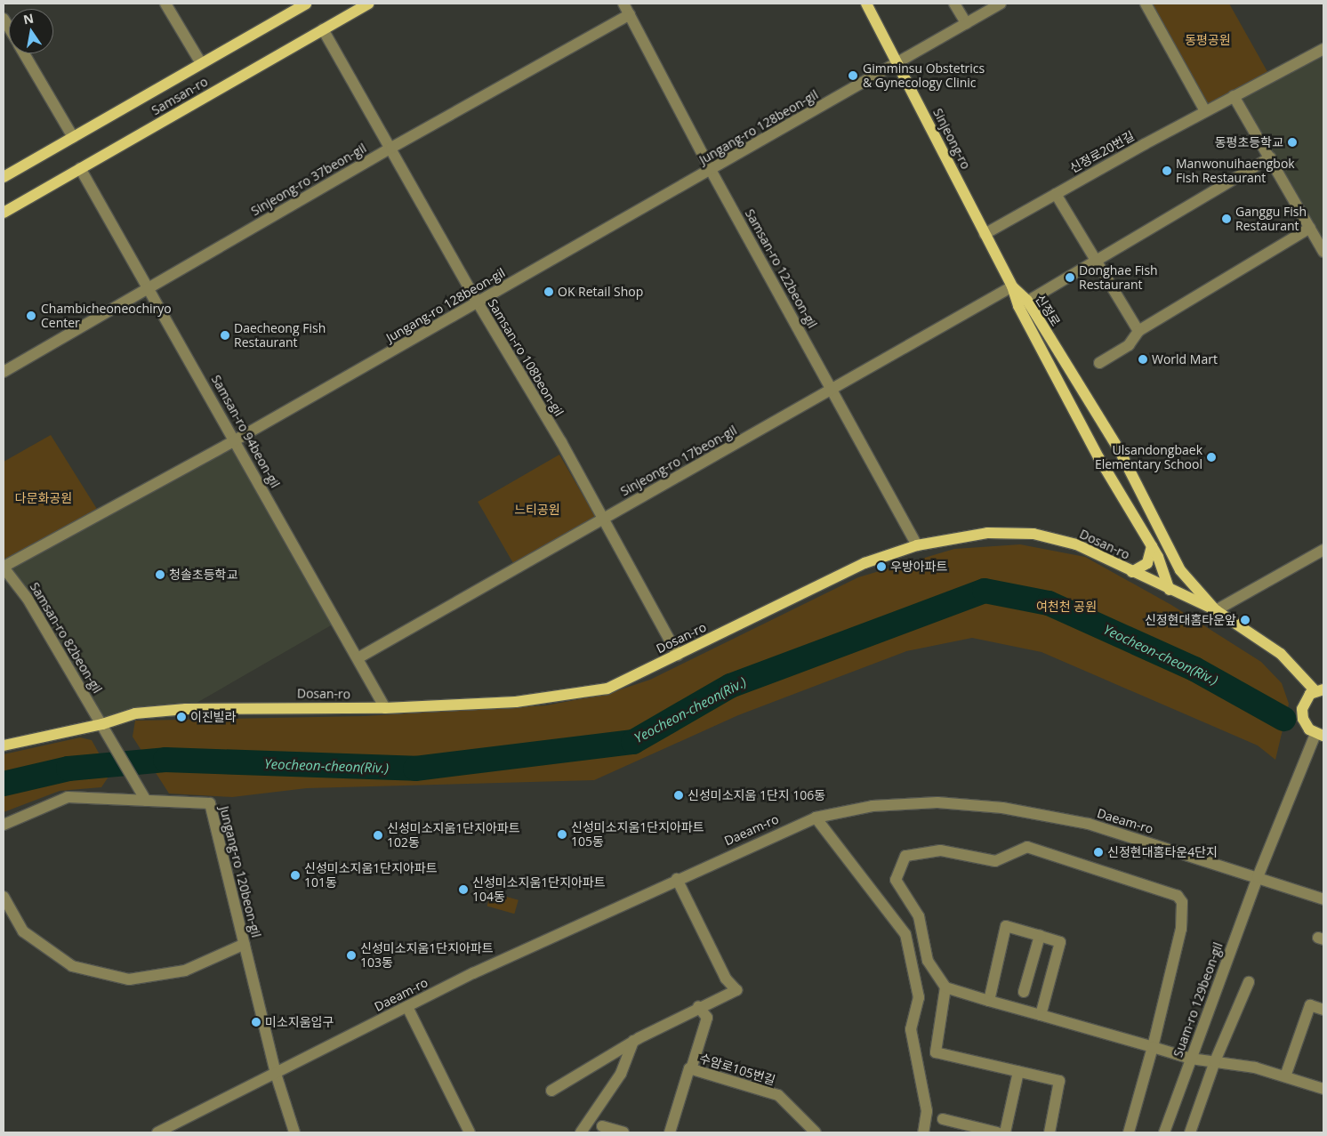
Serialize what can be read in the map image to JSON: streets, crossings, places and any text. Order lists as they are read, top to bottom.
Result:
{
  "streets": {
    "main road": [
      "Samsan-ro",
      "Sinjeong-ro",
      "신정로",
      "Dosan-ro"
    ],
    "street": [
      "Jungang-ro 128beon-gil",
      "신정로20번길",
      "Sinjeong-ro 37beon-gil",
      "Samsan-ro 122beon-gil",
      "Samsan-ro 108beon-gil",
      "Samsan-ro 94beon-gil",
      "Sinjeong-ro 17beon-gil",
      "Samsan-ro 82beon-gil",
      "Daeam-ro",
      "Jungang-ro 120beon-gil",
      "Suam-ro 129beon-gil",
      "수암로105번길"
    ]
  },
  "crossings": [
    ["Samsan-ro", "Samsan-ro 108beon-gil"],
    ["Samsan-ro", "Samsan-ro 94beon-gil"],
    ["Jungang-ro 128beon-gil", "Sinjeong-ro"],
    ["Jungang-ro 128beon-gil", "Samsan-ro 122beon-gil"],
    ["Jungang-ro 128beon-gil", "Samsan-ro 108beon-gil"],
    ["Jungang-ro 128beon-gil", "Samsan-ro 94beon-gil"],
    ["Jungang-ro 128beon-gil", "Samsan-ro 82beon-gil"],
    ["Sinjeong-ro", "신정로20번길"],
    ["Sinjeong-ro", "신정로"],
    ["Sinjeong-ro", "Sinjeong-ro 17beon-gil"],
    ["Sinjeong-ro 37beon-gil", "Samsan-ro 122beon-gil"],
    ["Sinjeong-ro 37beon-gil", "Samsan-ro 108beon-gil"],
    ["Sinjeong-ro 37beon-gil", "Samsan-ro 94beon-gil"],
    ["Samsan-ro 122beon-gil", "Sinjeong-ro 17beon-gil"],
    ["Samsan-ro 122beon-gil", "Dosan-ro"],
    ["신정로", "Sinjeong-ro 17beon-gil"],
    ["신정로", "Dosan-ro"],
    ["Samsan-ro 108beon-gil", "Sinjeong-ro 17beon-gil"],
    ["Samsan-ro 108beon-gil", "Dosan-ro"],
    ["Samsan-ro 94beon-gil", "Sinjeong-ro 17beon-gil"],
    ["Samsan-ro 94beon-gil", "Dosan-ro"],
    ["Dosan-ro", "Samsan-ro 82beon-gil"],
    ["Samsan-ro 82beon-gil", "Jungang-ro 120beon-gil"],
    ["Daeam-ro", "Jungang-ro 120beon-gil"],
    ["Daeam-ro", "Suam-ro 129beon-gil"]
  ],
  "water": ["Yeocheon-cheon(Riv.)"],
  "parks": [
    "동평공원",
    "다문화공원",
    "느티공원",
    "여천천 공원"
  ],
  "places": [
    "Gimminsu Obstetrics & Gynecology Clinic",
    "동평초등학교",
    "Manwonuihaengbok Fish Restaurant",
    "Ganggu Fish Restaurant",
    "Donghae Fish Restaurant",
    "OK Retail Shop",
    "Chambicheoneochiryo Center",
    "Daecheong Fish Restaurant",
    "World Mart",
    "Ulsandongbaek Elementary School",
    "우방아파트",
    "청솔초등학교",
    "신정현대홈타운앞",
    "이진빌라",
    "신성미소지움 1단지 106동",
    "신성미소지움1단지아파트 105동",
    "신성미소지움1단지아파트 102동",
    "신정현대홈타운4단지",
    "신성미소지움1단지아파트 101동",
    "신성미소지움1단지아파트 104동",
    "신성미소지움1단지아파트 103동",
    "미소지움입구"
  ],
  "north": "top"
}
